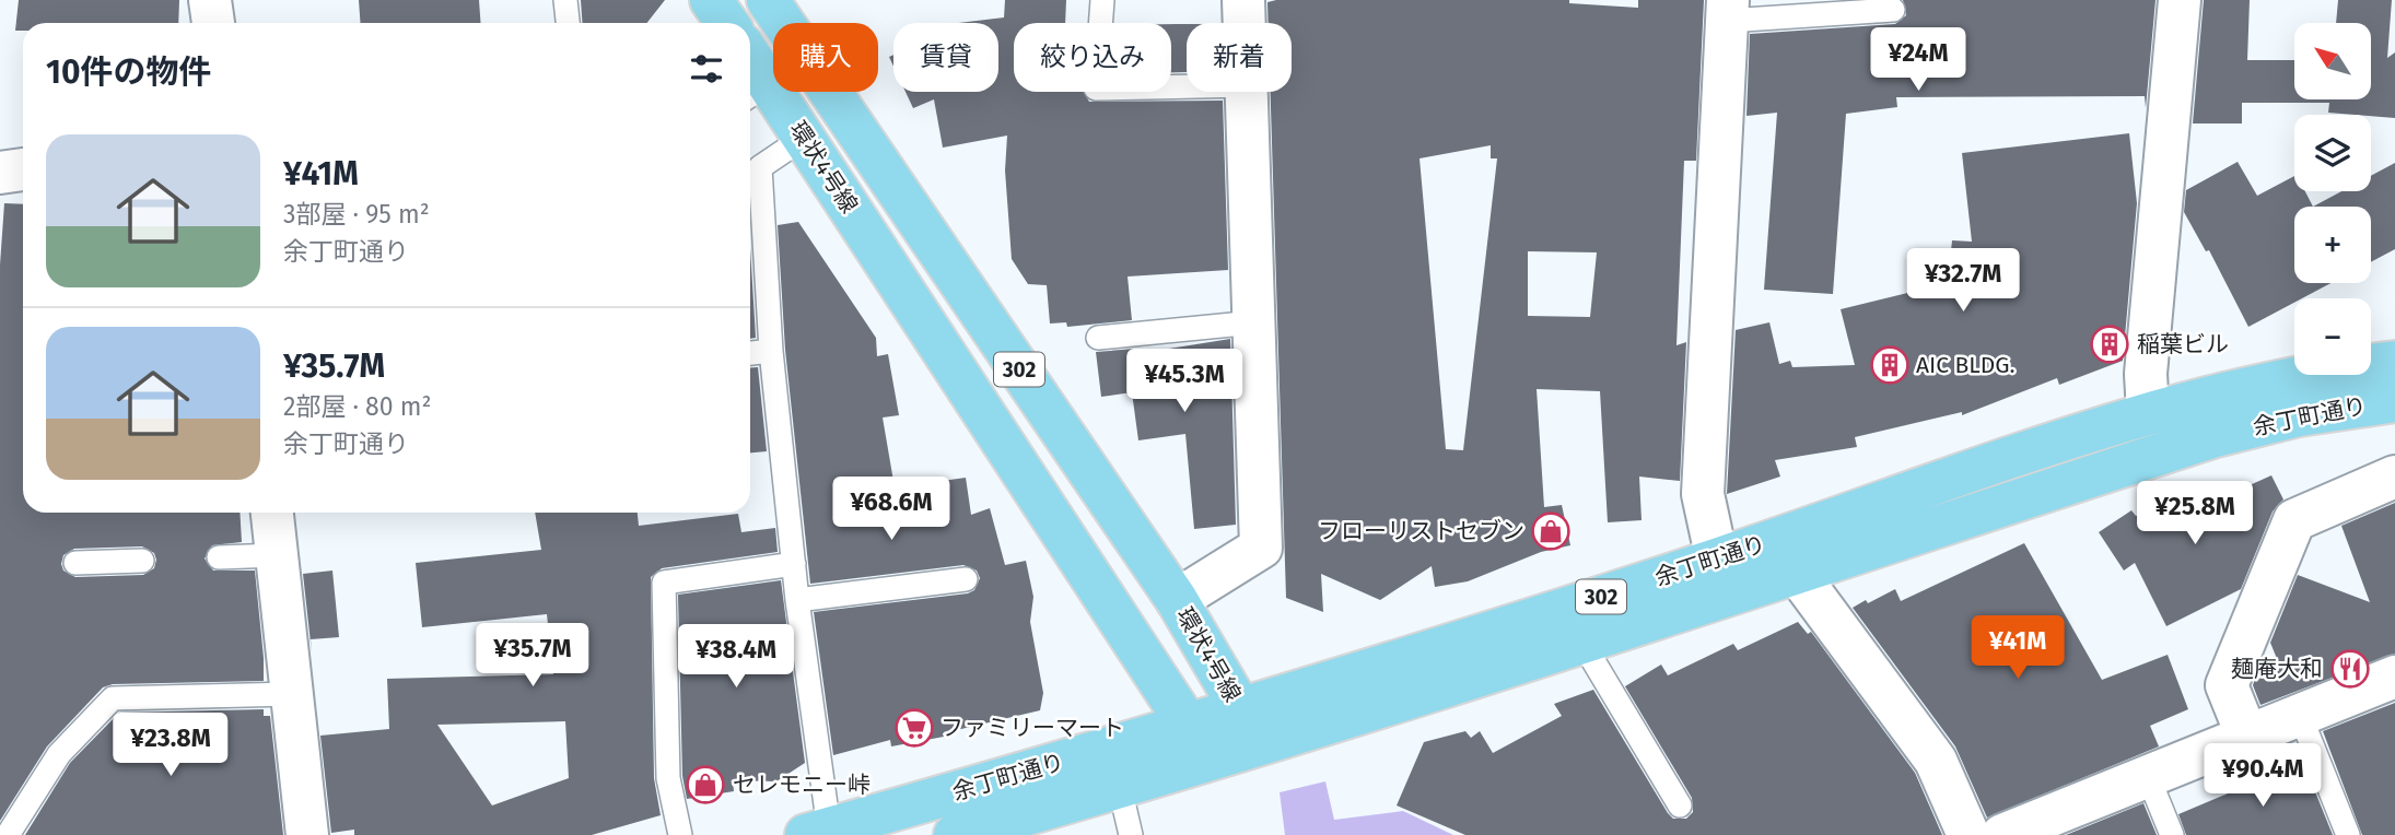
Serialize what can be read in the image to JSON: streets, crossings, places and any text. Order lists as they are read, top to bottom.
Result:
{
  "streets": {
    "main road": ["環状4号線", "302", "余丁町通り"]
  },
  "crossings": [
    ["環状4号線", "余丁町通り"]
  ],
  "places": {
    "building": ["稲葉ビル", "AIC BLDG."],
    "shop": ["フローリストセブン", "セレモニー峠"],
    "restaurant": ["麺庵大和"],
    "supermarket": ["ファミリーマート"]
  },
  "north": "top left",
  "page": {
    "map_buttons": ["+", "−"],
    "chip": [
      "購入",
      "賃貸",
      "絞り込み",
      "新着"
    ],
    "heading": "10件の物件",
    "price": [
      "¥24M",
      "¥32.7M",
      "¥45.3M",
      "¥68.6M",
      "¥25.8M",
      "¥41M",
      "¥35.7M",
      "¥38.4M",
      "¥23.8M",
      "¥90.4M"
    ],
    "list": [
      {
        "name": "¥41M",
        "note": "3部屋 · 95 m² · 余丁町通り"
      },
      {
        "name": "¥35.7M",
        "note": "2部屋 · 80 m² · 余丁町通り"
      }
    ]
  }
}
